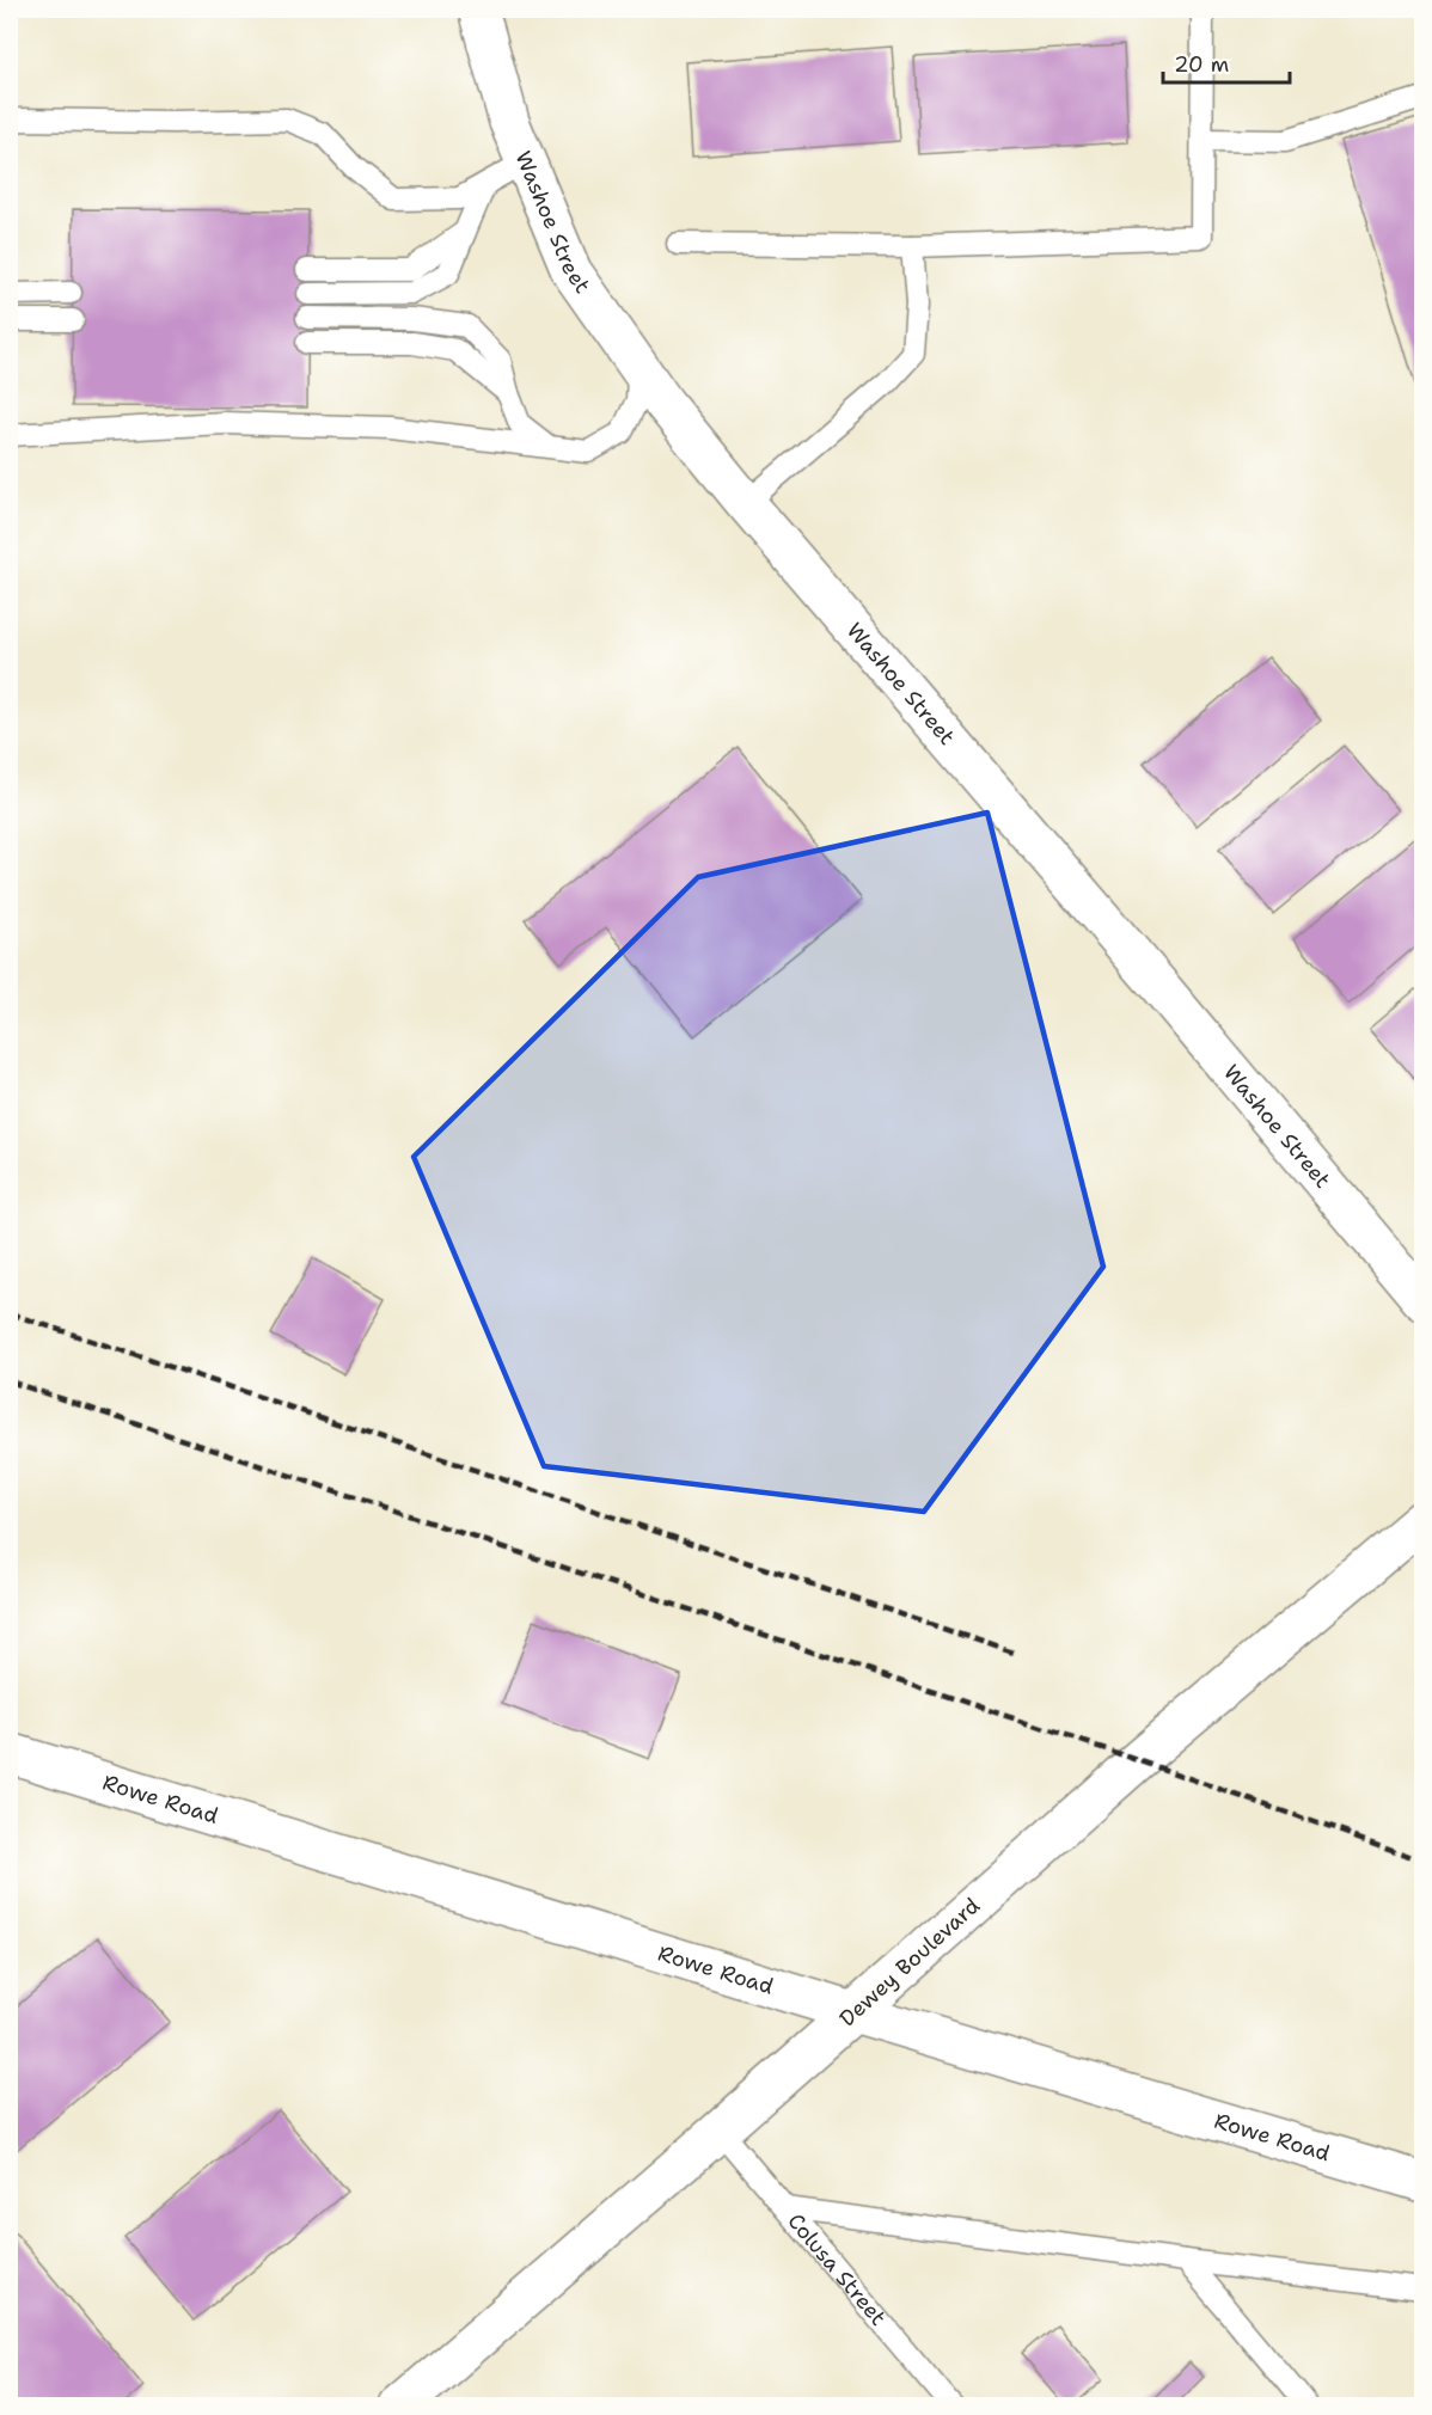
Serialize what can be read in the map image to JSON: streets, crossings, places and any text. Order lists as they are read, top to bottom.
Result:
{
  "streets": {
    "street": ["Washoe Street", "Rowe Road", "Dewey Boulevard"],
    "lane": ["Colusa Street"]
  },
  "crossings": [
    ["Rowe Road", "Dewey Boulevard"],
    ["Dewey Boulevard", "Colusa Street"]
  ],
  "scale_bar": "20 m"
}
